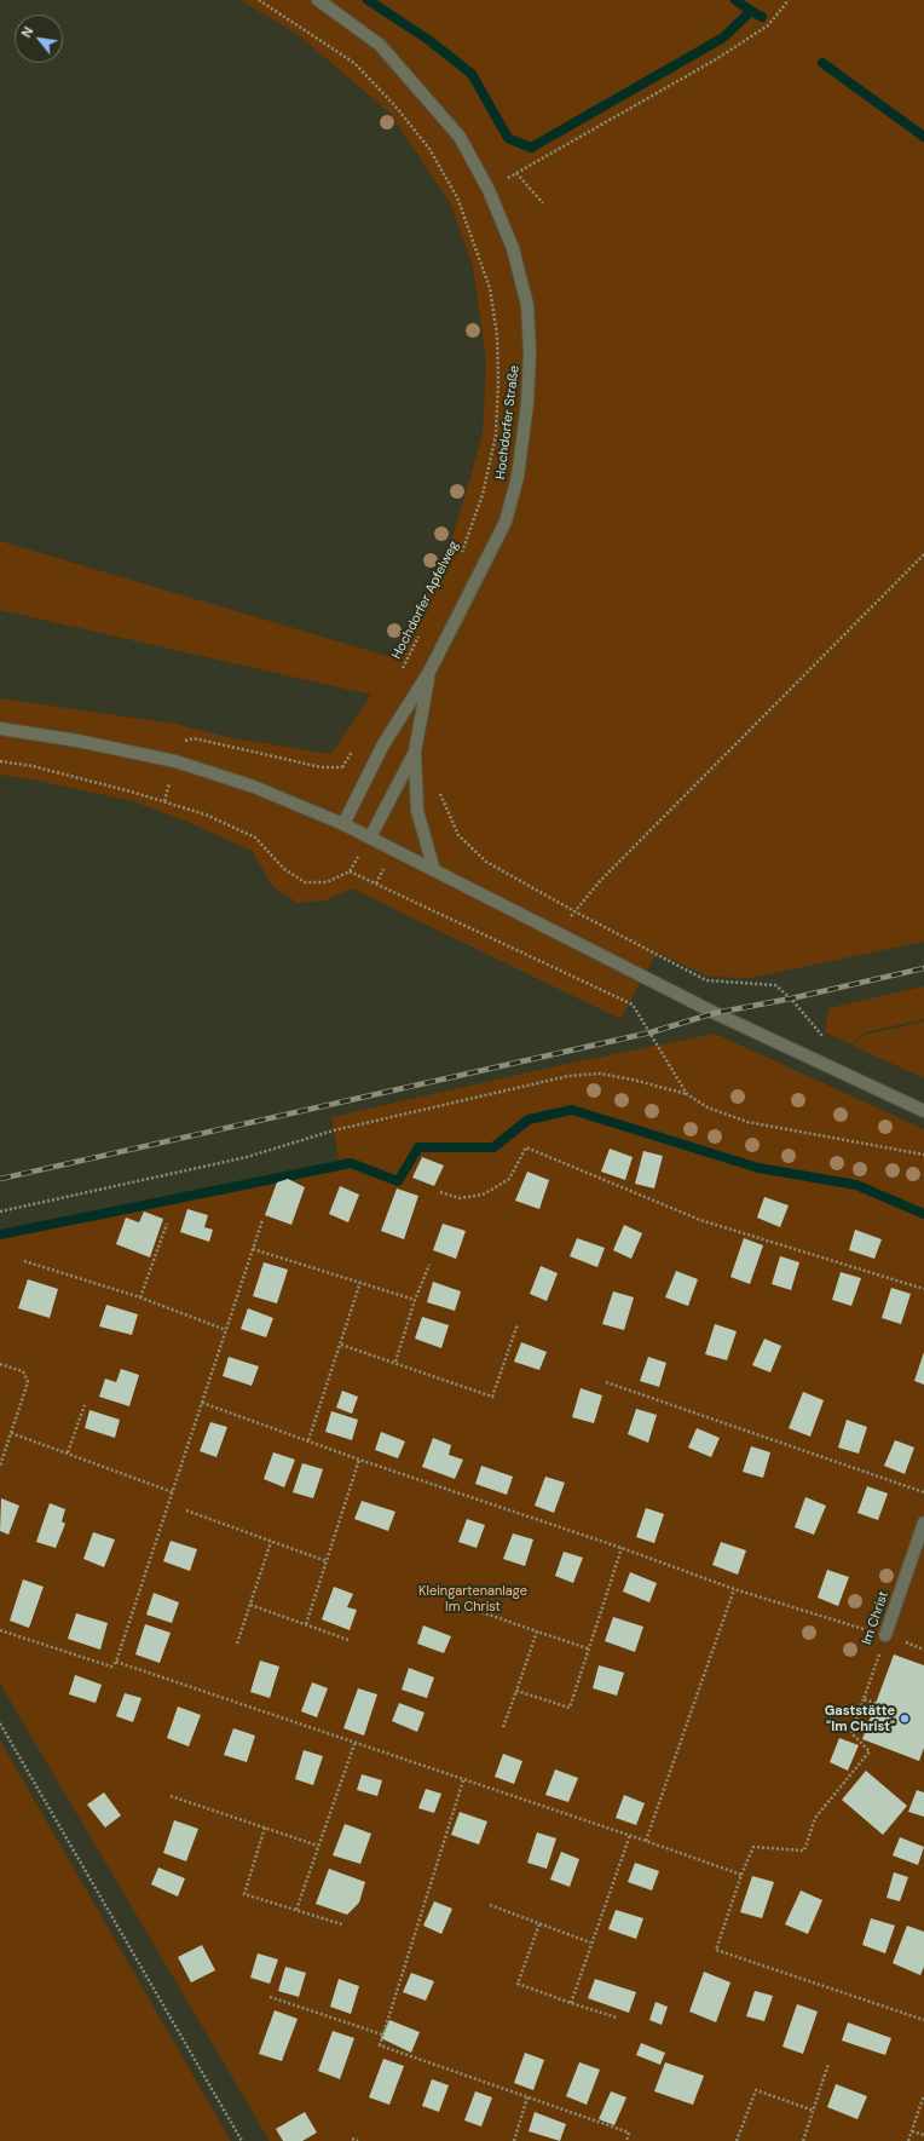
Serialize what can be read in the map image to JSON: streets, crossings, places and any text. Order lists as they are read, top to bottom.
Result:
{
  "streets": {
    "street": ["Hochdorfer Straße", "Im Christ"],
    "path": ["Hochdorfer Apfelweg"]
  },
  "parks": ["Kleingartenanlage Im Christ"],
  "places": ["Gaststätte \"Im Christ\""],
  "north": "top left"
}
